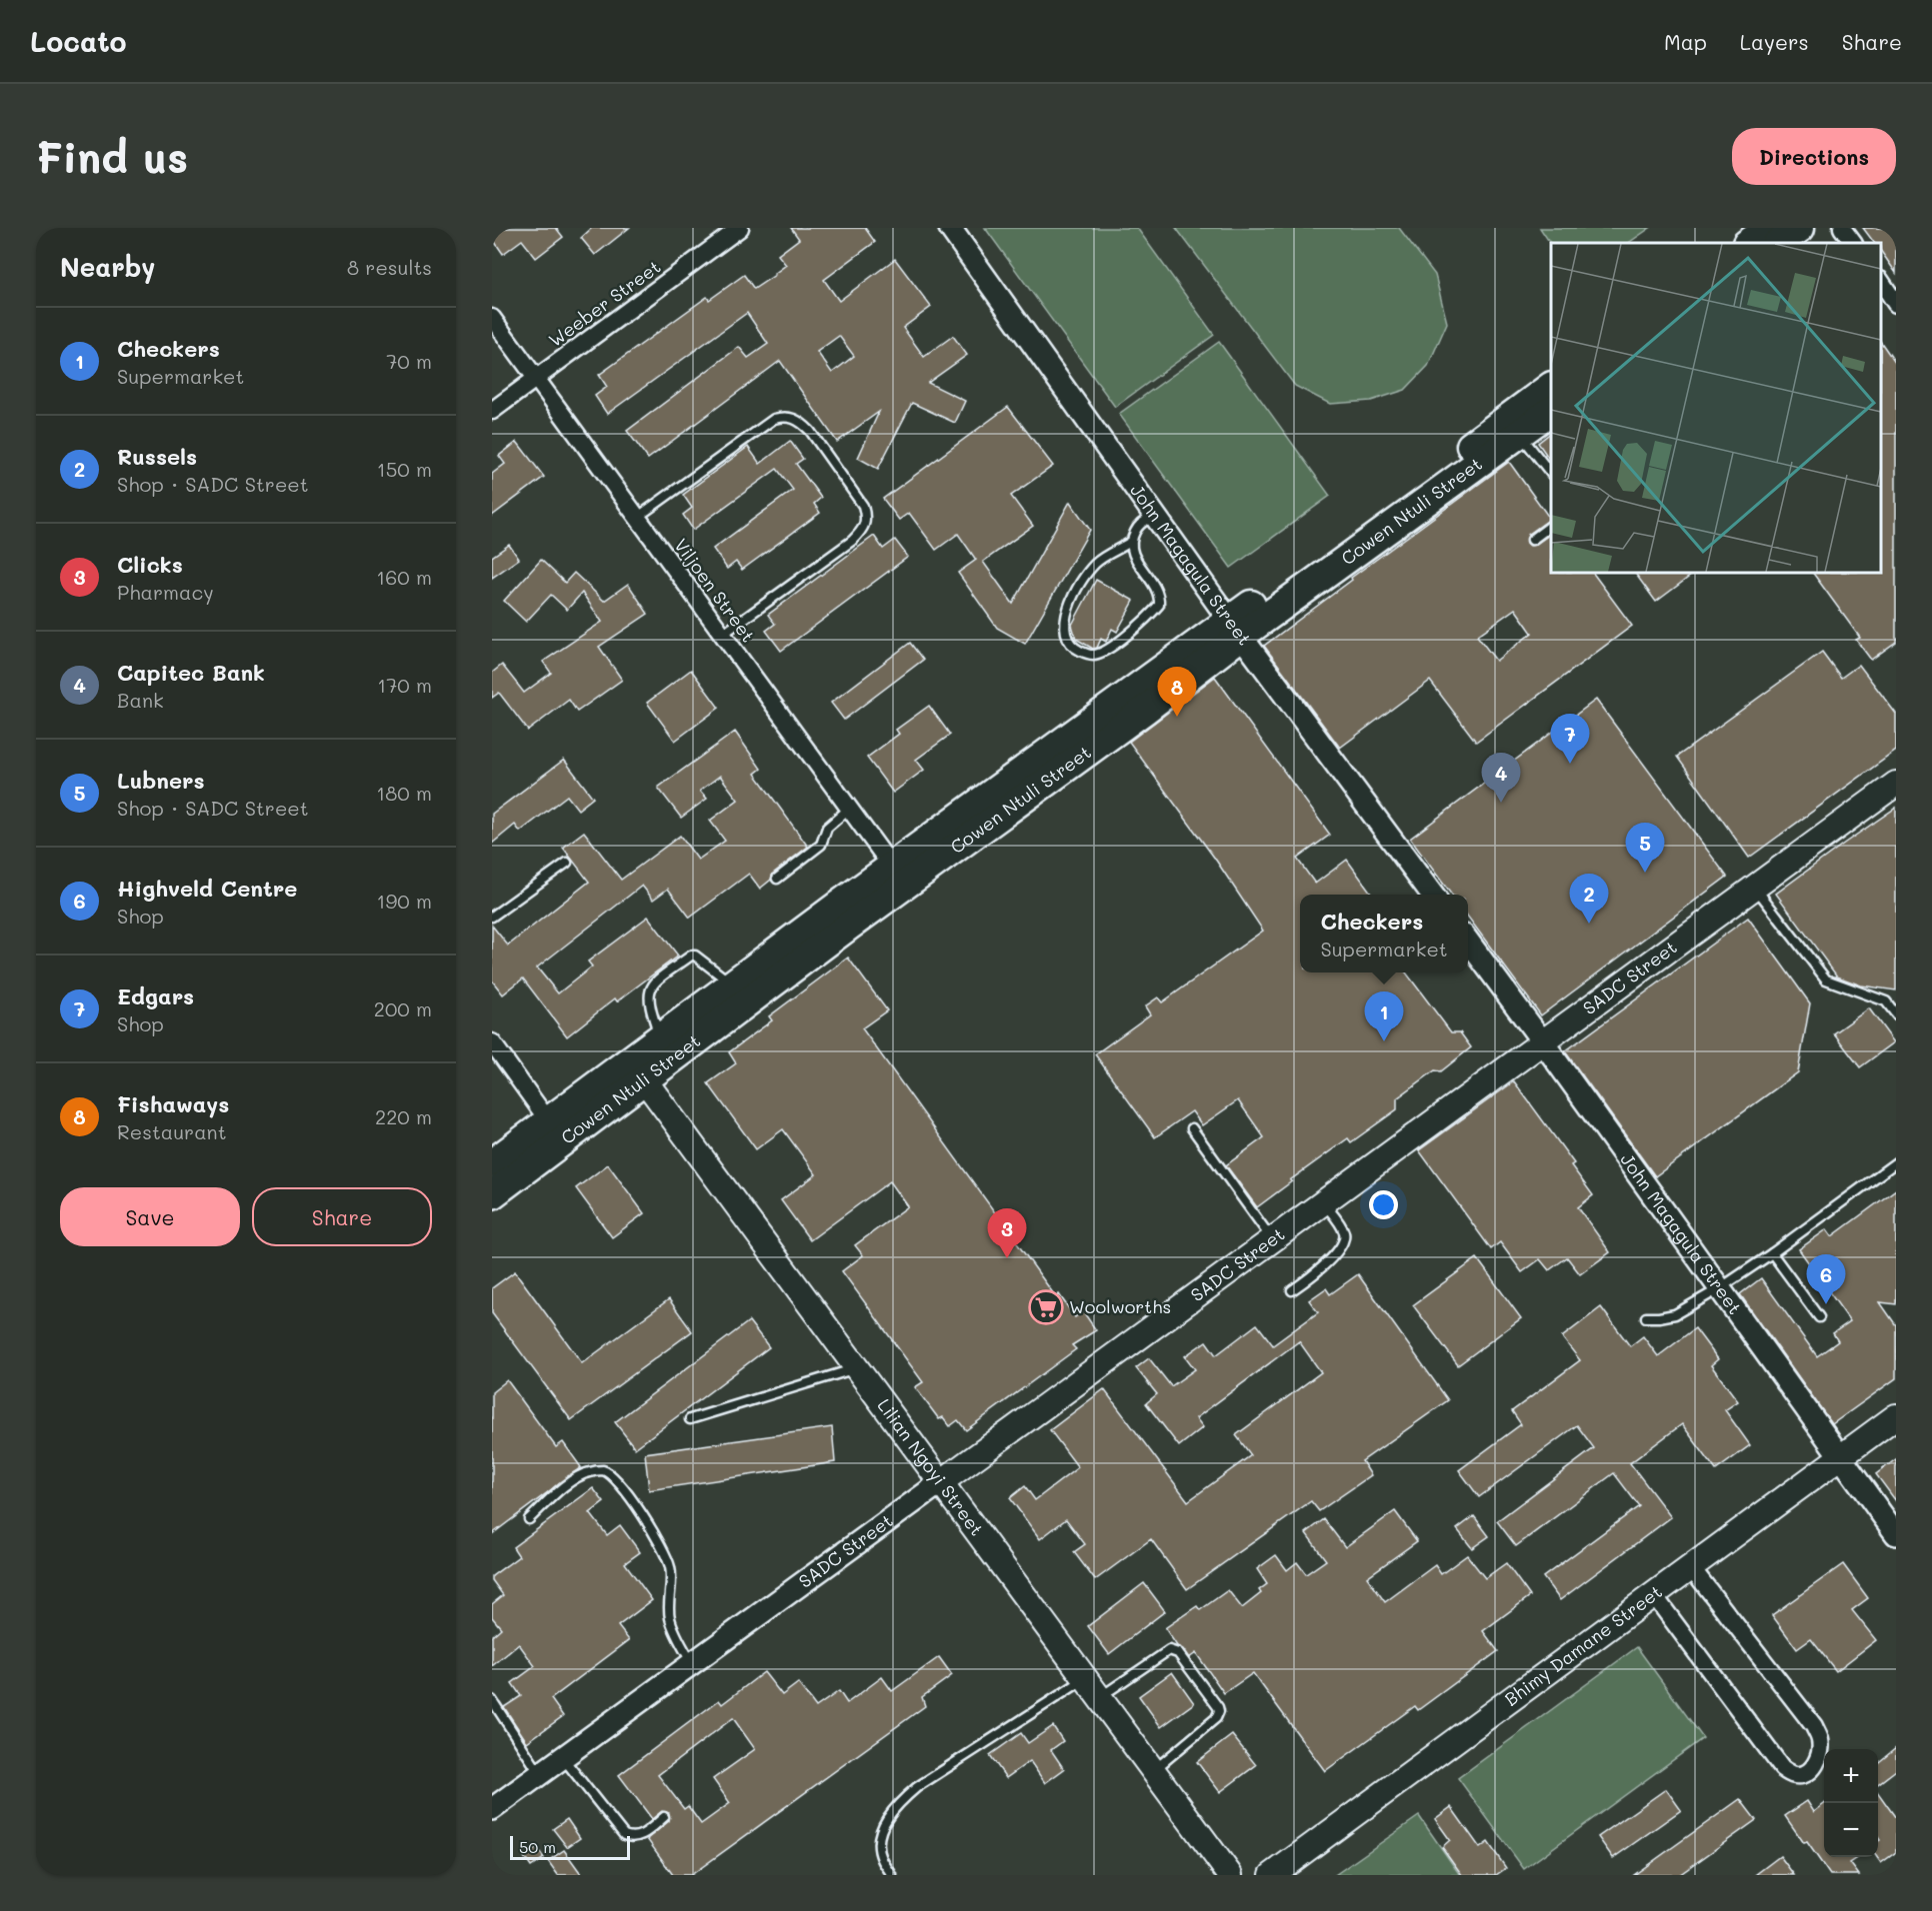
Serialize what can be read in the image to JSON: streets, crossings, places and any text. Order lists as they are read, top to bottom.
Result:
{
  "streets": {
    "highway": ["Cowen Ntuli Street"],
    "main road": ["SADC Street", "Lilian Ngoyi Street", "Bhimy Damane Street"],
    "street": ["Weeber Street", "John Magagula Street", "Viljoen Street"]
  },
  "crossings": [
    ["Weeber Street", "Viljoen Street"],
    ["Cowen Ntuli Street", "John Magagula Street"],
    ["Cowen Ntuli Street", "Viljoen Street"],
    ["Cowen Ntuli Street", "Lilian Ngoyi Street"],
    ["John Magagula Street", "SADC Street"],
    ["John Magagula Street", "Bhimy Damane Street"],
    ["SADC Street", "Lilian Ngoyi Street"]
  ],
  "places": {
    "supermarket": ["Woolworths"]
  },
  "scale_bar": "50 m",
  "page": {
    "header": "Locato",
    "nav": ["Map", "Layers", "Share"],
    "buttons": [
      "Directions",
      ["Save", "Share"]
    ],
    "title": "Find us",
    "heading": ["Nearby", "8 results"],
    "list": [
      {
        "mark": "1",
        "name": "Checkers",
        "note": "Supermarket",
        "value": "70 m"
      },
      {
        "mark": "2",
        "name": "Russels",
        "note": "Shop · SADC Street",
        "value": "150 m"
      },
      {
        "mark": "3",
        "name": "Clicks",
        "note": "Pharmacy",
        "value": "160 m"
      },
      {
        "mark": "4",
        "name": "Capitec Bank",
        "note": "Bank",
        "value": "170 m"
      },
      {
        "mark": "5",
        "name": "Lubners",
        "note": "Shop · SADC Street",
        "value": "180 m"
      },
      {
        "mark": "6",
        "name": "Highveld Centre",
        "note": "Shop",
        "value": "190 m"
      },
      {
        "mark": "7",
        "name": "Edgars",
        "note": "Shop",
        "value": "200 m"
      },
      {
        "mark": "8",
        "name": "Fishaways",
        "note": "Restaurant",
        "value": "220 m"
      }
    ],
    "pins": [
      "8",
      "7",
      "4",
      "5",
      "2",
      "1",
      "3",
      "6"
    ],
    "popup": ["Checkers", "Supermarket"],
    "map_buttons": ["+", "−"],
    "scale": "50 m"
  }
}
